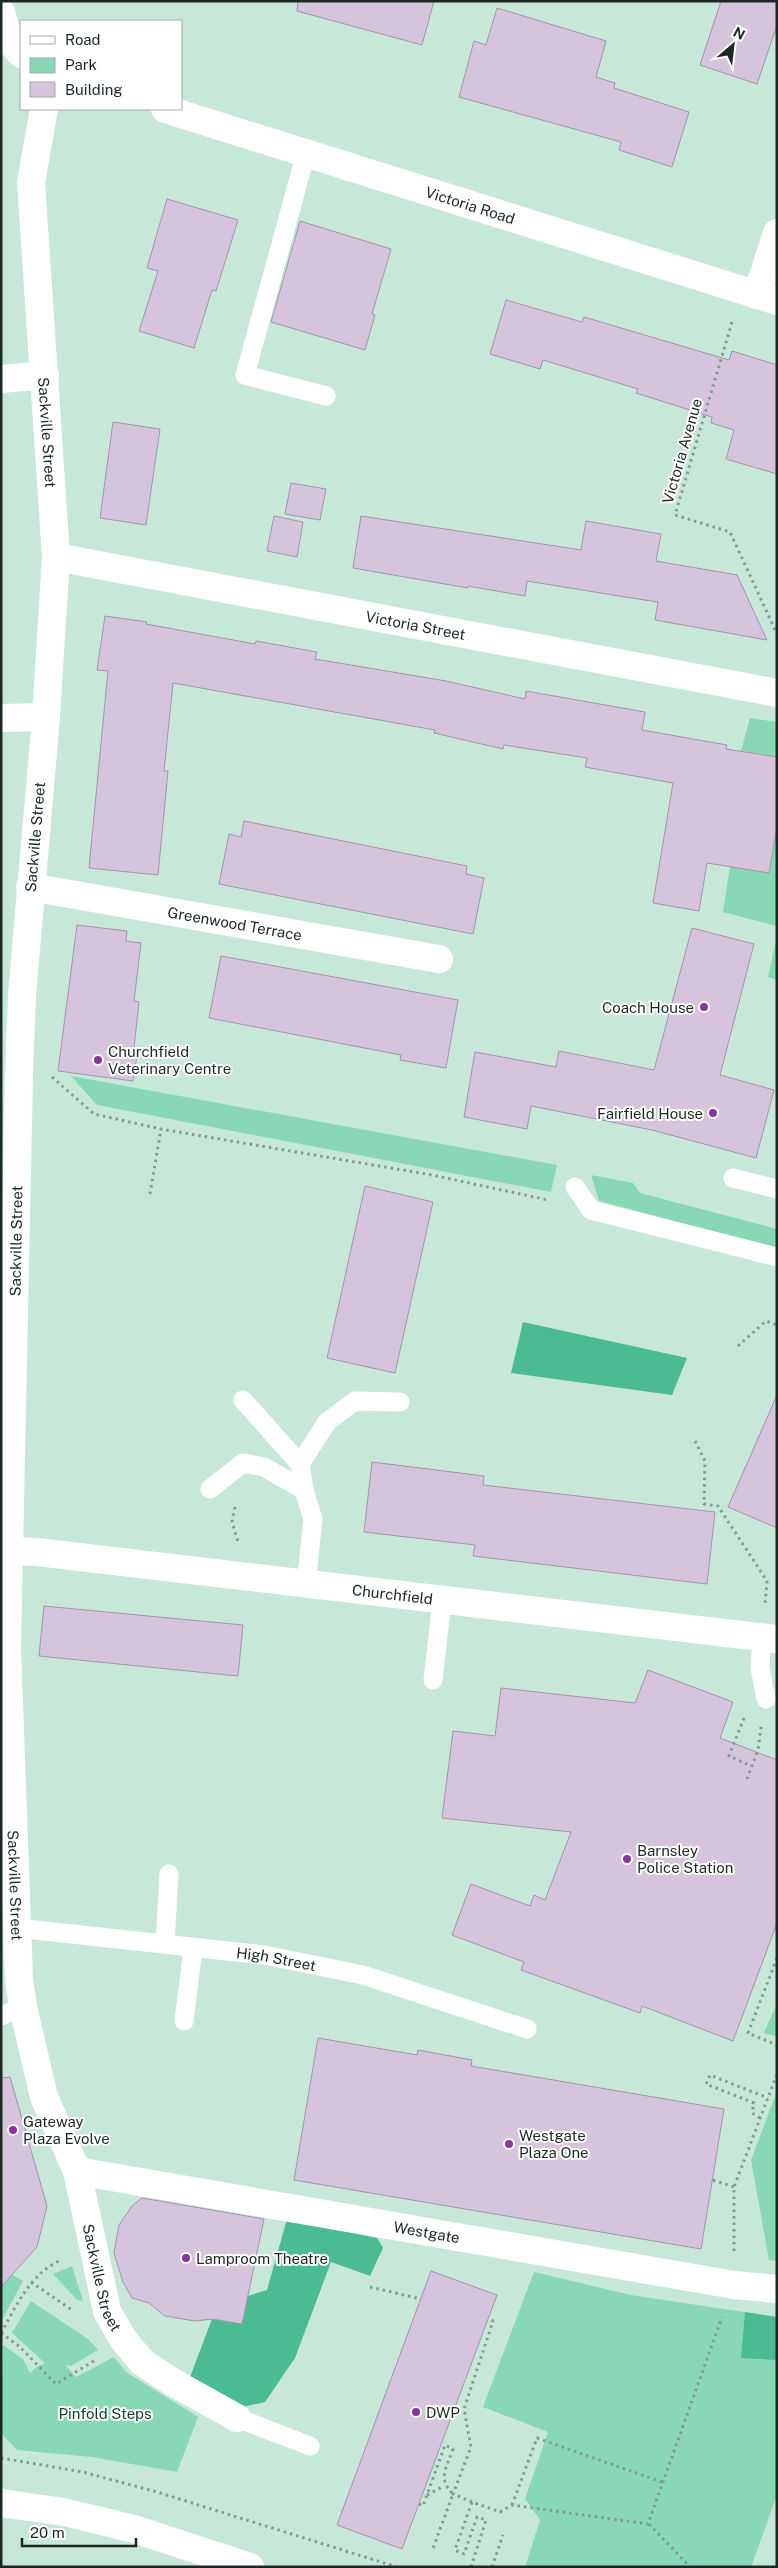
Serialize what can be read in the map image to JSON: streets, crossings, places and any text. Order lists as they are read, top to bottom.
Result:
{
  "streets": {
    "street": [
      "Victoria Road",
      "Sackville Street",
      "Victoria Street",
      "Greenwood Terrace",
      "Churchfield",
      "Westgate"
    ],
    "lane": ["High Street"],
    "path": ["Victoria Avenue"]
  },
  "crossings": [
    ["Victoria Road", "Victoria Avenue"],
    ["Sackville Street", "Victoria Street"],
    ["Sackville Street", "Greenwood Terrace"],
    ["Sackville Street", "Churchfield"],
    ["Sackville Street", "High Street"],
    ["Sackville Street", "Westgate"]
  ],
  "parks": ["Pinfold Steps"],
  "places": [
    "Coach House",
    "Churchfield Veterinary Centre",
    "Fairfield House",
    "Barnsley Police Station",
    "Gateway Plaza Evolve",
    "Westgate Plaza One",
    "Lamproom Theatre",
    "DWP"
  ],
  "legend": ["Road", "Park", "Building"],
  "scale_bar": "20 m",
  "north": "top right"
}
